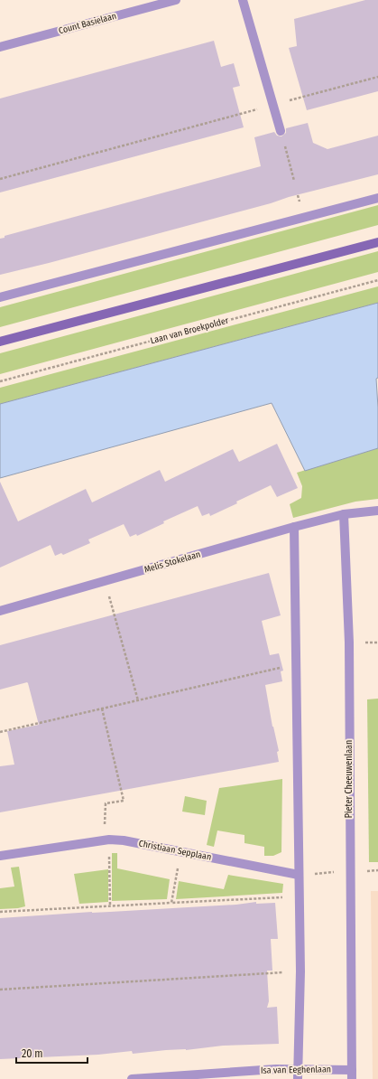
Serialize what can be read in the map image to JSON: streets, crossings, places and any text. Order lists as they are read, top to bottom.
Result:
{
  "streets": {
    "street": [
      "Count Basielaan",
      "Melis Stokelaan",
      "Pieter Cheeuwenlaan",
      "Christiaan Sepplaan",
      "Isa van Eeghenlaan"
    ],
    "path": ["Laan van Broekpolder"]
  },
  "crossings": [
    ["Melis Stokelaan", "Pieter Cheeuwenlaan"],
    ["Pieter Cheeuwenlaan", "Isa van Eeghenlaan"]
  ],
  "scale_bar": "20 m"
}
